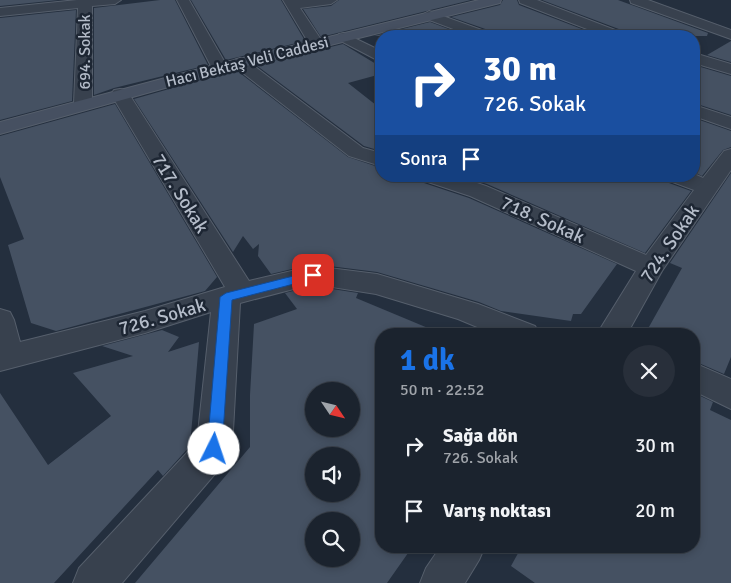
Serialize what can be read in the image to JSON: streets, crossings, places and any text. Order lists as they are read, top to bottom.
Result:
{
  "streets": {
    "main road": ["Hacı Bektaş Veli Caddesi"],
    "street": [
      "694. Sokak",
      "717. Sokak",
      "718. Sokak",
      "724. Sokak",
      "726. Sokak"
    ]
  },
  "crossings": [
    ["694. Sokak", "Hacı Bektaş Veli Caddesi"],
    ["Hacı Bektaş Veli Caddesi", "717. Sokak"],
    ["717. Sokak", "726. Sokak"],
    ["718. Sokak", "724. Sokak"]
  ],
  "north": "bottom right",
  "page": {
    "turn": ["30 m", "726. Sokak"],
    "then": "Sonra",
    "heading": ["1 dk", "50 m · 22:52"],
    "list": [
      {
        "name": "Sağa dön",
        "note": "726. Sokak",
        "value": "30 m"
      },
      {
        "name": "Varış noktası",
        "value": "20 m"
      }
    ]
  }
}
